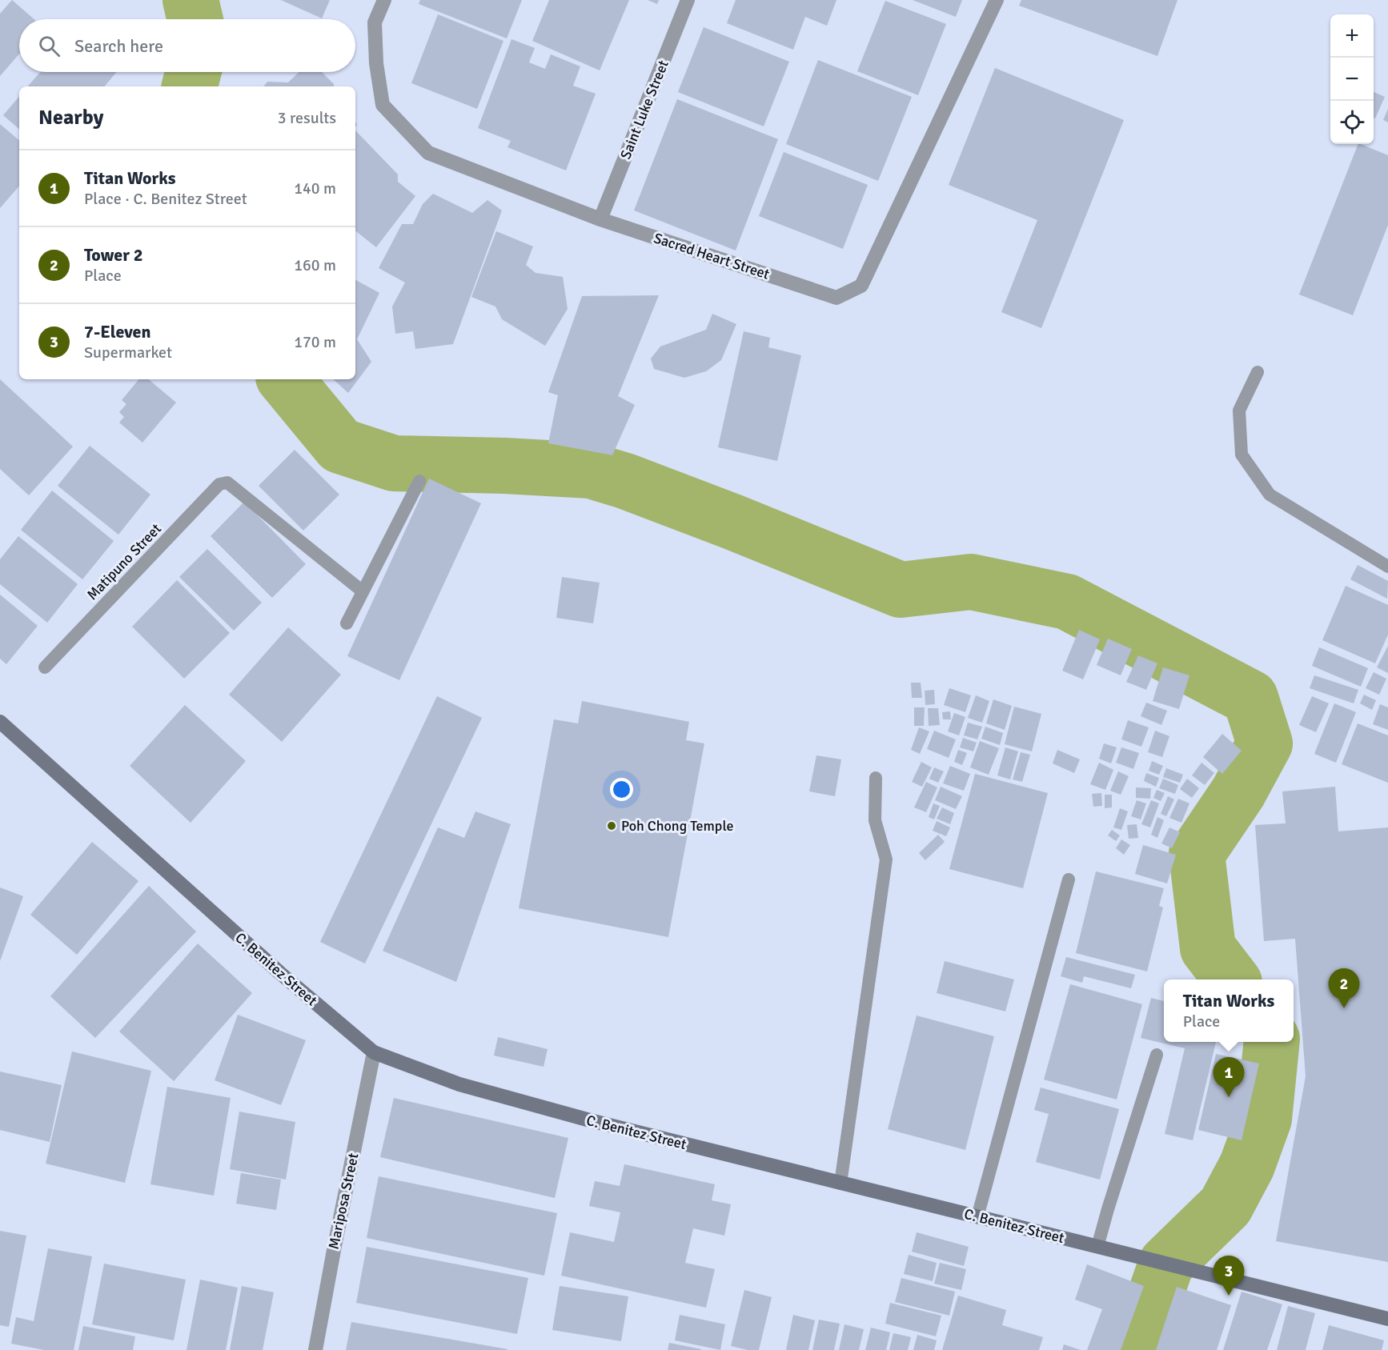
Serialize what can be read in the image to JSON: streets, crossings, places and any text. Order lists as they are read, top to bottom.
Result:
{
  "streets": {
    "main road": ["C. Benitez Street"],
    "street": ["Saint Luke Street", "Sacred Heart Street", "Mariposa Street"],
    "lane": ["Matipuno Street"]
  },
  "crossings": [
    ["Saint Luke Street", "Sacred Heart Street"],
    ["C. Benitez Street", "Mariposa Street"]
  ],
  "places": ["Poh Chong Temple"],
  "page": {
    "map_buttons": ["+", "−"],
    "search": "Search here",
    "heading": ["Nearby", "3 results"],
    "list": [
      {
        "mark": "1",
        "name": "Titan Works",
        "note": "Place · C. Benitez Street",
        "value": "140 m"
      },
      {
        "mark": "2",
        "name": "Tower 2",
        "note": "Place",
        "value": "160 m"
      },
      {
        "mark": "3",
        "name": "7-Eleven",
        "note": "Supermarket",
        "value": "170 m"
      }
    ],
    "pins": ["2", "1", "3"],
    "popup": ["Titan Works", "Place"]
  }
}
